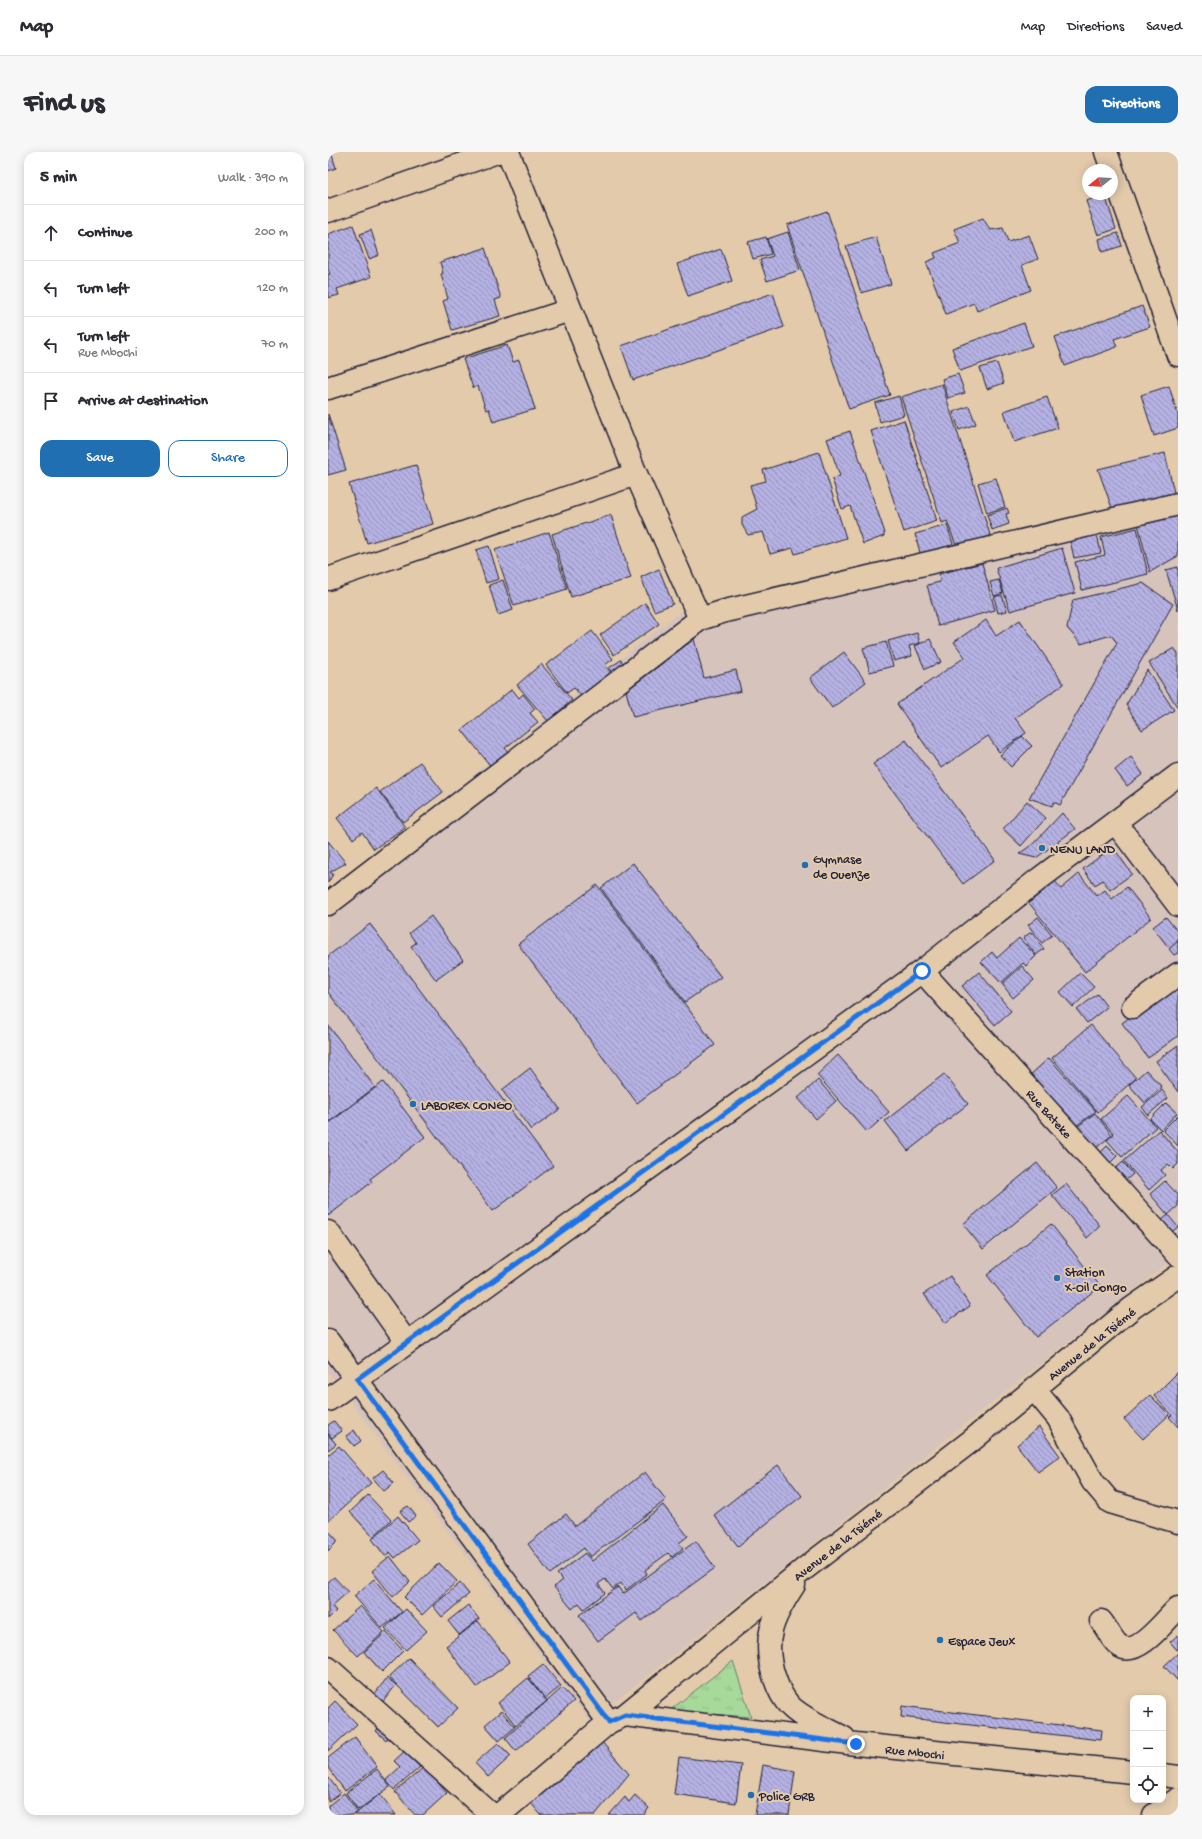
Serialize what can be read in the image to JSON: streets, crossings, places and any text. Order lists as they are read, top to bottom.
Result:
{
  "streets": {
    "street": ["Rue Bateke", "Avenue de la Tsiémé", "Rue Mbochi"]
  },
  "crossings": [
    ["Avenue de la Tsiémé", "Rue Mbochi"]
  ],
  "places": [
    "NENU LAND",
    "Gymnase de Ouenze",
    "LABOREX CONGO",
    "Station X-Oil Congo",
    "Espace Jeux",
    "Police GRB"
  ],
  "north": "left",
  "page": {
    "header": "Map",
    "nav": ["Map", "Directions", "Saved"],
    "buttons": [
      "Directions",
      ["Save", "Share"]
    ],
    "title": "Find us",
    "heading": ["5 min", "Walk · 390 m"],
    "list": [
      ["Continue", "200 m"],
      ["Turn left", "120 m"],
      ["Turn left", "Rue Mbochi", "70 m"],
      "Arrive at destination"
    ],
    "map_buttons": ["+", "−"]
  }
}
